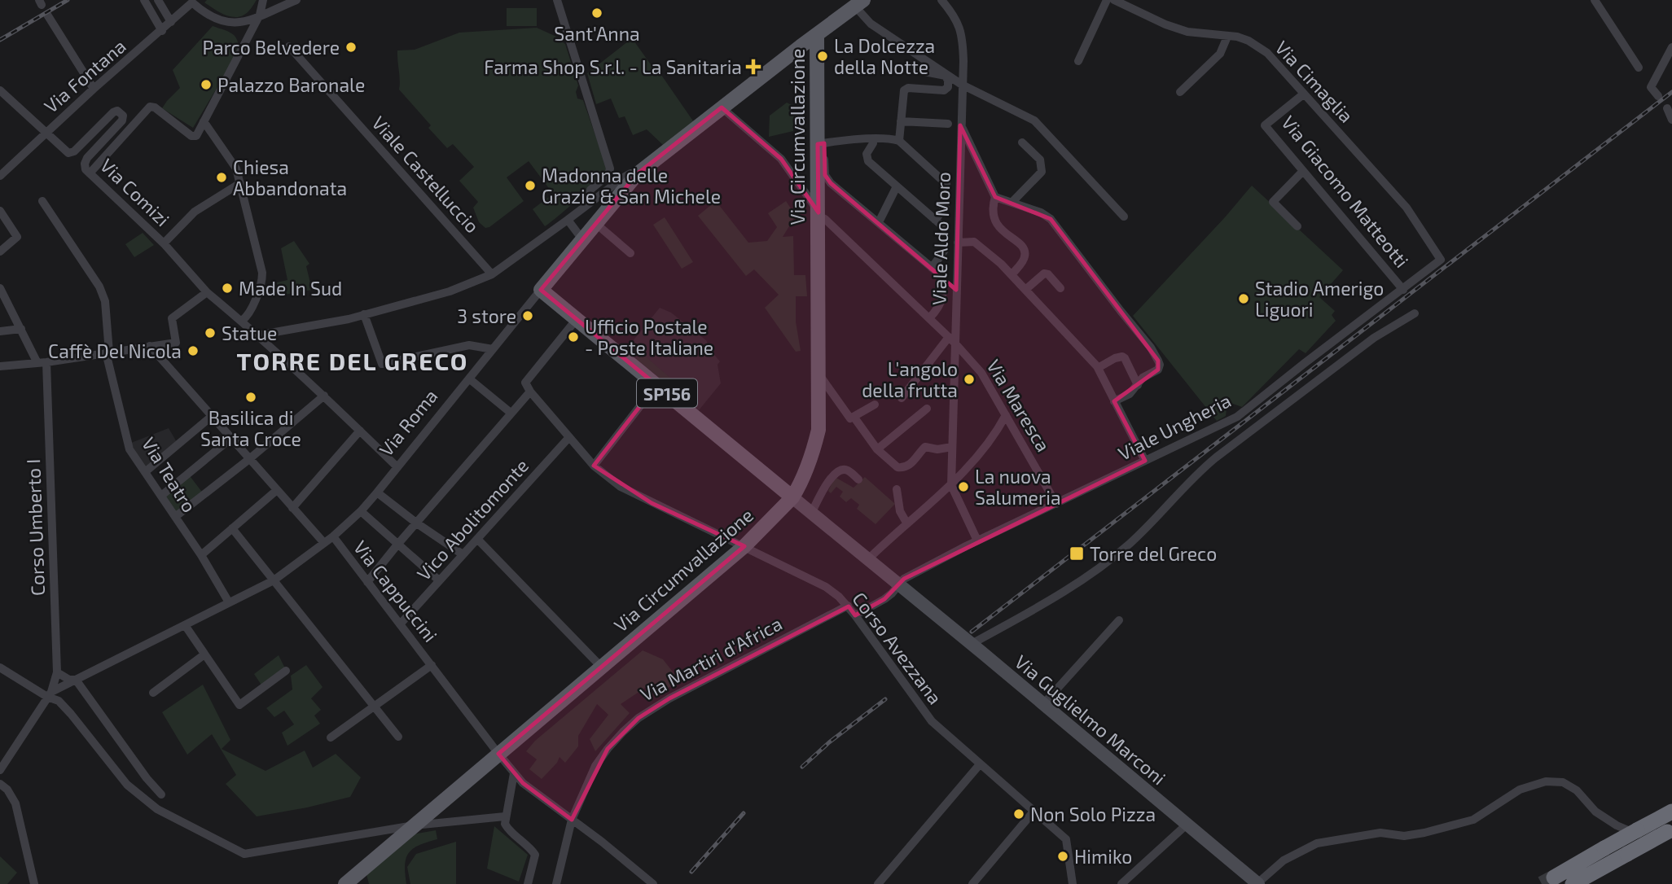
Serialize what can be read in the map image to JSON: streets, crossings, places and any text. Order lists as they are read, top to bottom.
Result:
{
  "streets": {
    "main road": ["Via Circumvallazione", "SP156", "Via Roma"],
    "street": [
      "Via Fontana",
      "Via Cimaglia",
      "Viale Castelluccio",
      "Via Giacomo Matteotti",
      "Via Comizi",
      "Viale Aldo Moro",
      "Via Maresca",
      "Viale Ungheria",
      "Via Teatro",
      "Vico Abolitomonte",
      "Corso Umberto I",
      "Via Cappuccini",
      "Corso Avezzana",
      "Via Martiri d'Africa",
      "Via Guglielmo Marconi"
    ]
  },
  "crossings": [
    ["Via Fontana", "Via Comizi"],
    ["Via Cimaglia", "Via Giacomo Matteotti"],
    ["Via Cimaglia", "Viale Ungheria"],
    ["Via Circumvallazione", "SP156"],
    ["Via Circumvallazione", "Via Maresca"],
    ["Via Circumvallazione", "Via Roma"],
    ["Via Circumvallazione", "Via Cappuccini"],
    ["Via Circumvallazione", "Corso Avezzana"],
    ["Via Giacomo Matteotti", "Viale Ungheria"],
    ["Via Comizi", "Via Roma"],
    ["Viale Aldo Moro", "Via Maresca"],
    ["SP156", "Via Roma"],
    ["SP156", "Viale Ungheria"],
    ["SP156", "Via Guglielmo Marconi"],
    ["Via Maresca", "Via Roma"],
    ["Via Maresca", "Viale Ungheria"],
    ["Via Roma", "Via Teatro"],
    ["Via Roma", "Corso Umberto I"],
    ["Via Roma", "Via Cappuccini"],
    ["Viale Ungheria", "Via Guglielmo Marconi"],
    ["Vico Abolitomonte", "Via Cappuccini"],
    ["Vico Abolitomonte", "Corso Avezzana"],
    ["Via Cappuccini", "Via Martiri d'Africa"],
    ["Corso Avezzana", "Via Martiri d'Africa"]
  ],
  "districts": ["TORRE DEL GRECO"],
  "places": {
    "other": [
      "Sant'Anna",
      "Parco Belvedere",
      "La Dolcezza della Notte",
      "Palazzo Baronale",
      "Chiesa Abbandonata",
      "Madonna delle Grazie & San Michele",
      "Made In Sud",
      "Stadio Amerigo Liguori",
      "3 store",
      "Statue",
      "Ufficio Postale - Poste Italiane",
      "Caffè Del Nicola",
      "L'angolo della frutta",
      "Basilica di Santa Croce",
      "La nuova Salumeria",
      "Non Solo Pizza",
      "Himiko"
    ],
    "health": ["Farma Shop S.r.l. - La Sanitaria"],
    "transit": ["Torre del Greco"]
  }
}
